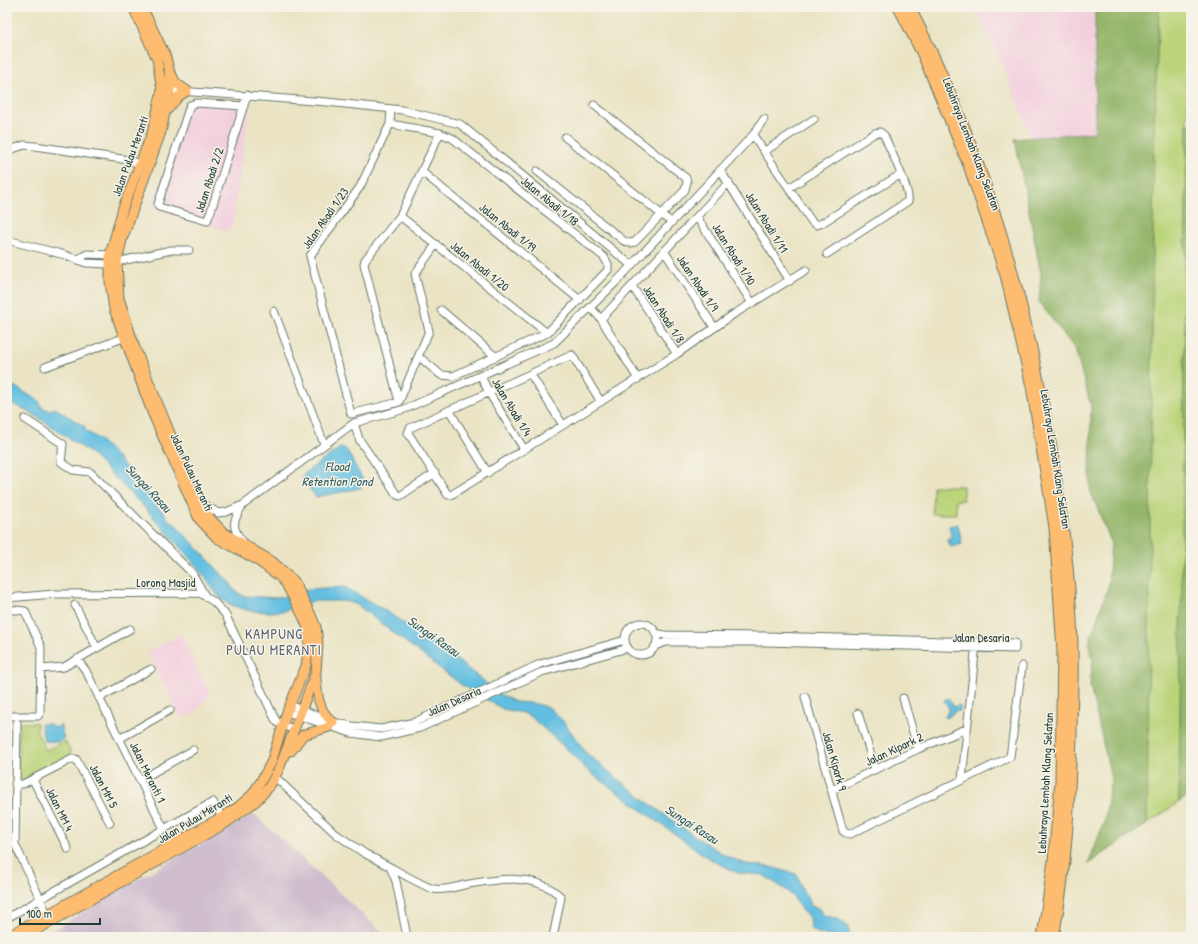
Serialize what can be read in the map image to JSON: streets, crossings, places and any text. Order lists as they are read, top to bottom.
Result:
{
  "streets": {
    "highway": ["Lebuhraya Lembah Klang Selatan"],
    "main road": ["Jalan Pulau Meranti"],
    "street": [
      "Jalan Abadi 2/2",
      "Jalan Abadi 1/18",
      "Jalan Abadi 1/23",
      "Jalan Abadi 1/11",
      "Jalan Abadi 1/19",
      "Jalan Abadi 1/10",
      "Jalan Abadi 1/20",
      "Jalan Abadi 1/9",
      "Jalan Abadi 1/8",
      "Jalan Abadi 1/4",
      "Lorong Masjid",
      "Jalan Desaria",
      "Jalan Kipark 2",
      "Jalan Kipark 9",
      "Jalan Meranti 1",
      "Jalan MM 5",
      "Jalan MM 4"
    ]
  },
  "crossings": [
    ["Jalan Pulau Meranti", "Lorong Masjid"],
    ["Jalan Pulau Meranti", "Jalan Desaria"],
    ["Jalan Abadi 1/18", "Jalan Abadi 1/23"],
    ["Jalan Abadi 1/18", "Jalan Abadi 1/19"],
    ["Jalan Abadi 1/18", "Jalan Abadi 1/20"],
    ["Jalan Kipark 2", "Jalan Kipark 9"],
    ["Jalan MM 5", "Jalan MM 4"]
  ],
  "districts": ["KAMPUNG PULAU MERANTI"],
  "water": ["Flood Retention Pond", "Sungai Rasau"],
  "scale_bar": "100 m"
}
